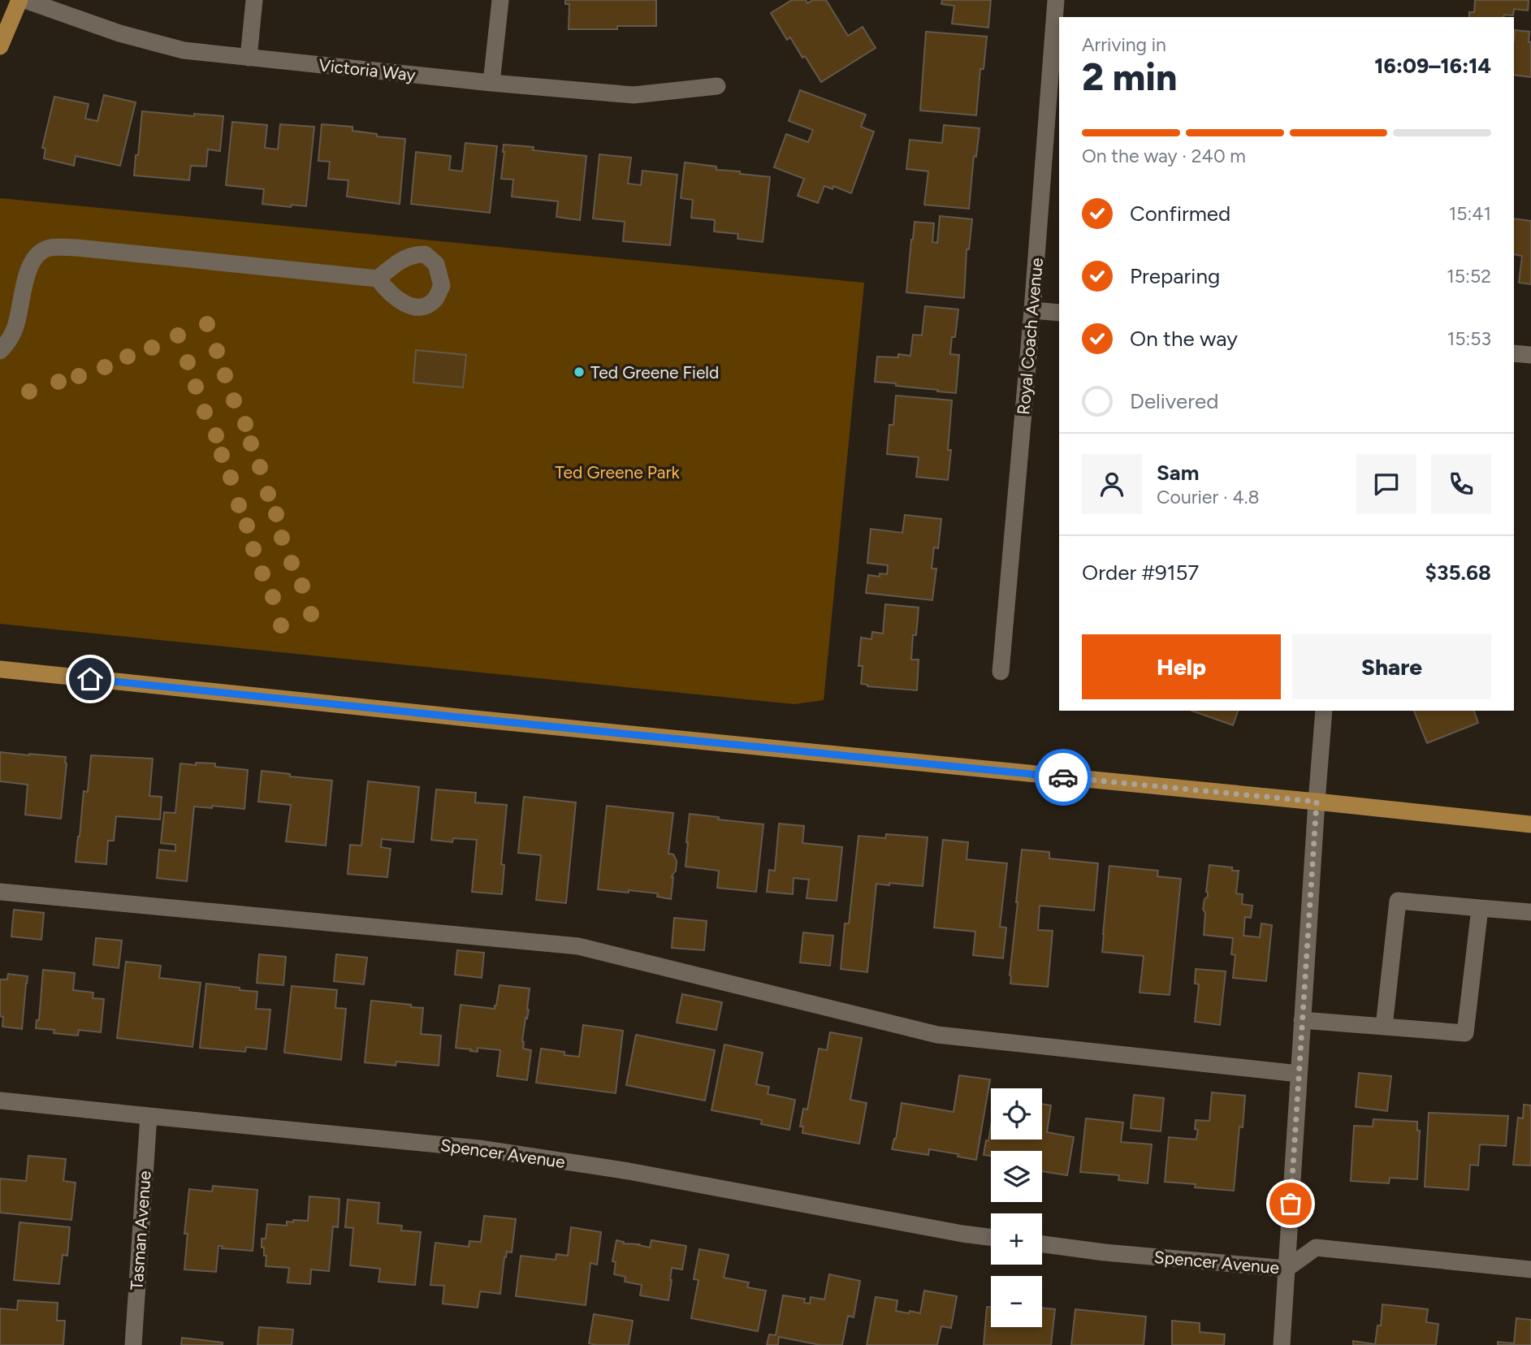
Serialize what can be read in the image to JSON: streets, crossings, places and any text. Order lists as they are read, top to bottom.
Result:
{
  "streets": {
    "street": [
      "Victoria Way",
      "Royal Coach Avenue",
      "Spencer Avenue",
      "Tasman Avenue"
    ]
  },
  "crossings": [
    ["Spencer Avenue", "Tasman Avenue"]
  ],
  "parks": ["Ted Greene Park"],
  "places": ["Ted Greene Field"],
  "page": {
    "heading": ["2 min", "Arriving in", "16:09–16:14"],
    "panel": [
      "Sam",
      "Courier · 4.8",
      "Order #9157",
      "$35.68"
    ],
    "bar": "On the way · 240 m",
    "list": [
      ["Confirmed", "15:41"],
      ["Preparing", "15:52"],
      ["On the way", "15:53"],
      "Delivered"
    ],
    "buttons": ["Help", "Share"],
    "map_buttons": ["+", "−"]
  }
}
